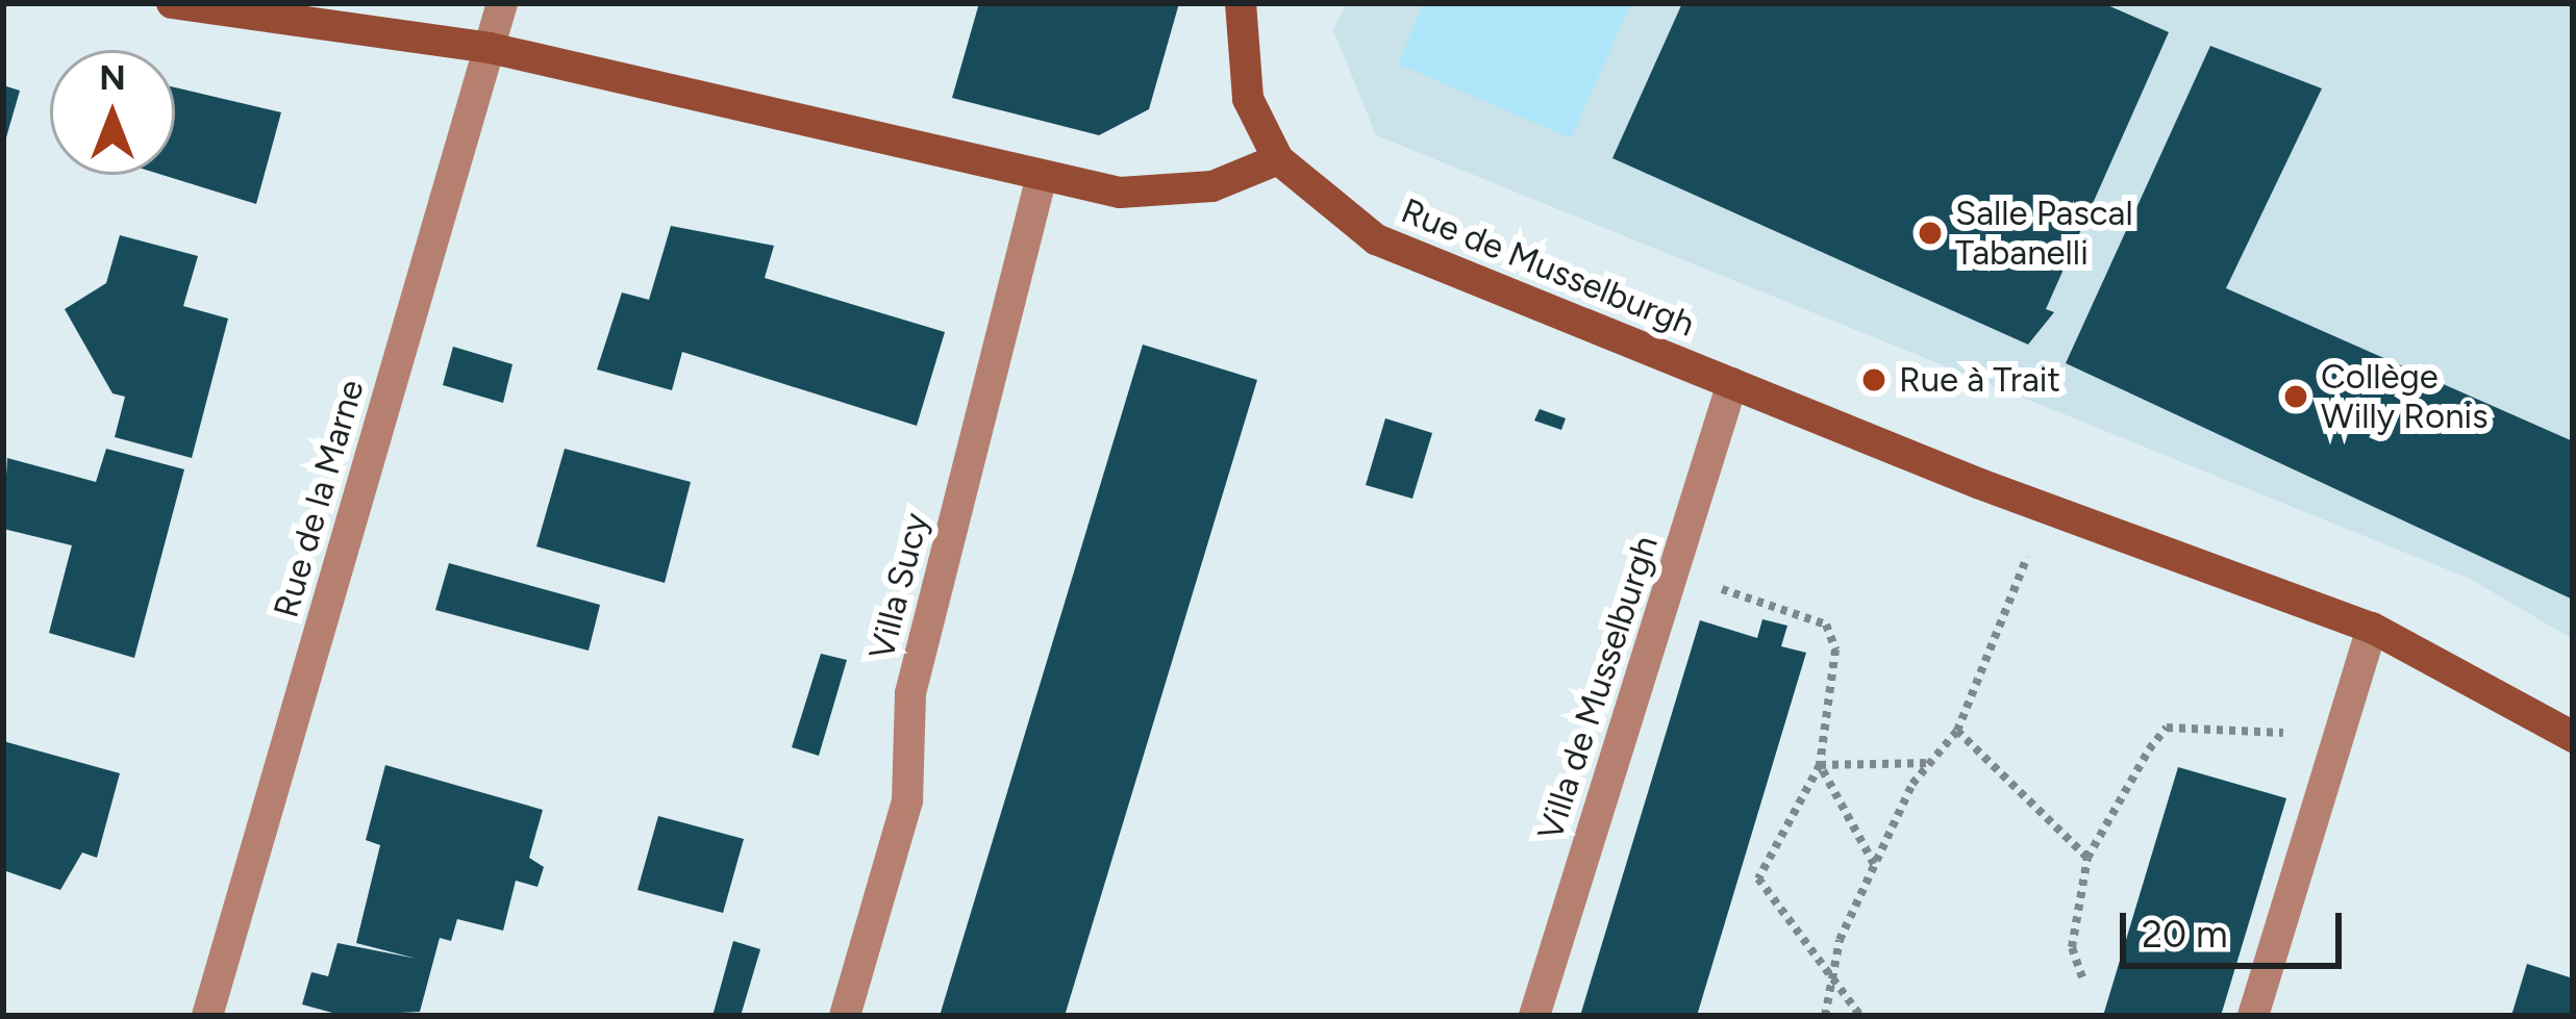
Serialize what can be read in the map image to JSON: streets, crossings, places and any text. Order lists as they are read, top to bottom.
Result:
{
  "streets": {
    "street": [
      "Rue de Musselburgh",
      "Rue de la Marne",
      "Villa Sucy",
      "Villa de Musselburgh"
    ]
  },
  "crossings": [
    ["Rue de Musselburgh", "Villa de Musselburgh"]
  ],
  "places": ["Salle Pascal Tabanelli", "Rue à Trait", "Collège Willy Ronis"],
  "scale_bar": "20 m",
  "north": "top"
}
